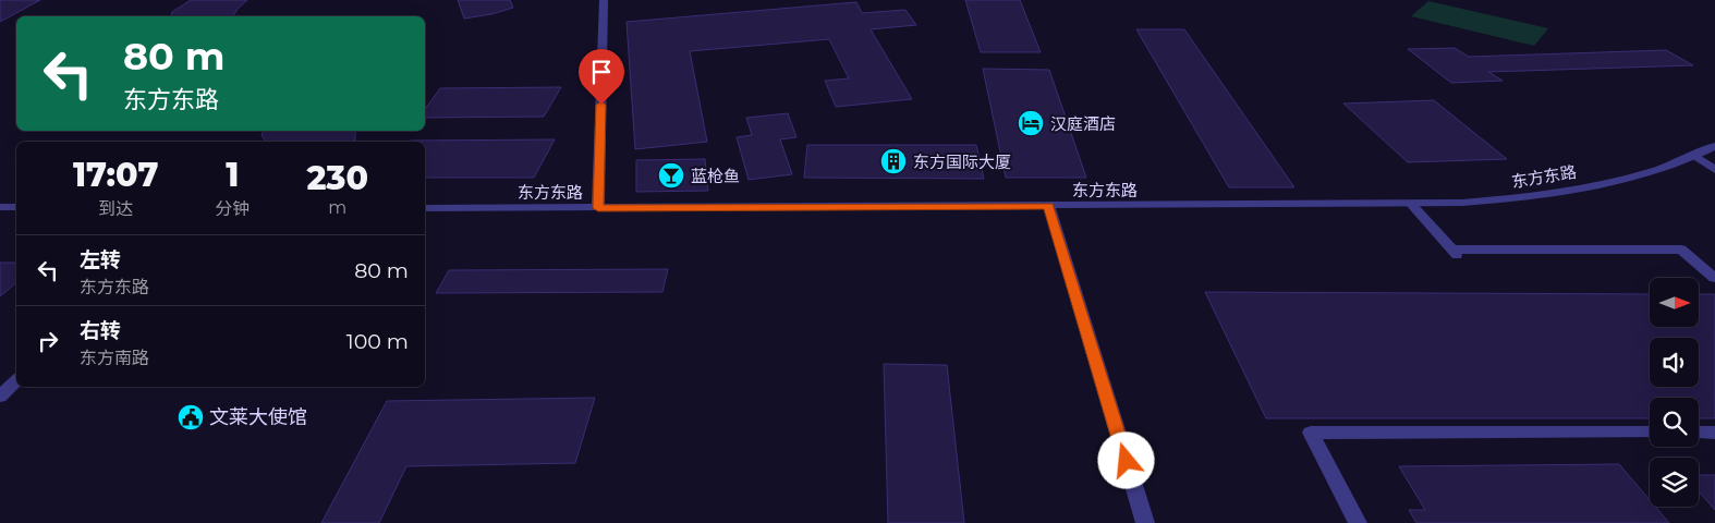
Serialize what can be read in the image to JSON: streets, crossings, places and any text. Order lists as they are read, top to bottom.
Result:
{
  "streets": {
    "street": ["东方东路"]
  },
  "places": {
    "hotel": ["汉庭酒店"],
    "building": ["东方国际大厦"],
    "bar": ["蓝枪鱼"],
    "public building": ["文莱大使馆"]
  },
  "north": "right",
  "page": {
    "turn": ["80 m", "东方东路"],
    "eta": [
      "17:07",
      "到达",
      "1",
      "分钟",
      "230",
      "m"
    ],
    "list": [
      {
        "name": "左转",
        "note": "东方东路",
        "value": "80 m"
      },
      {
        "name": "右转",
        "note": "东方南路",
        "value": "100 m"
      }
    ]
  }
}
